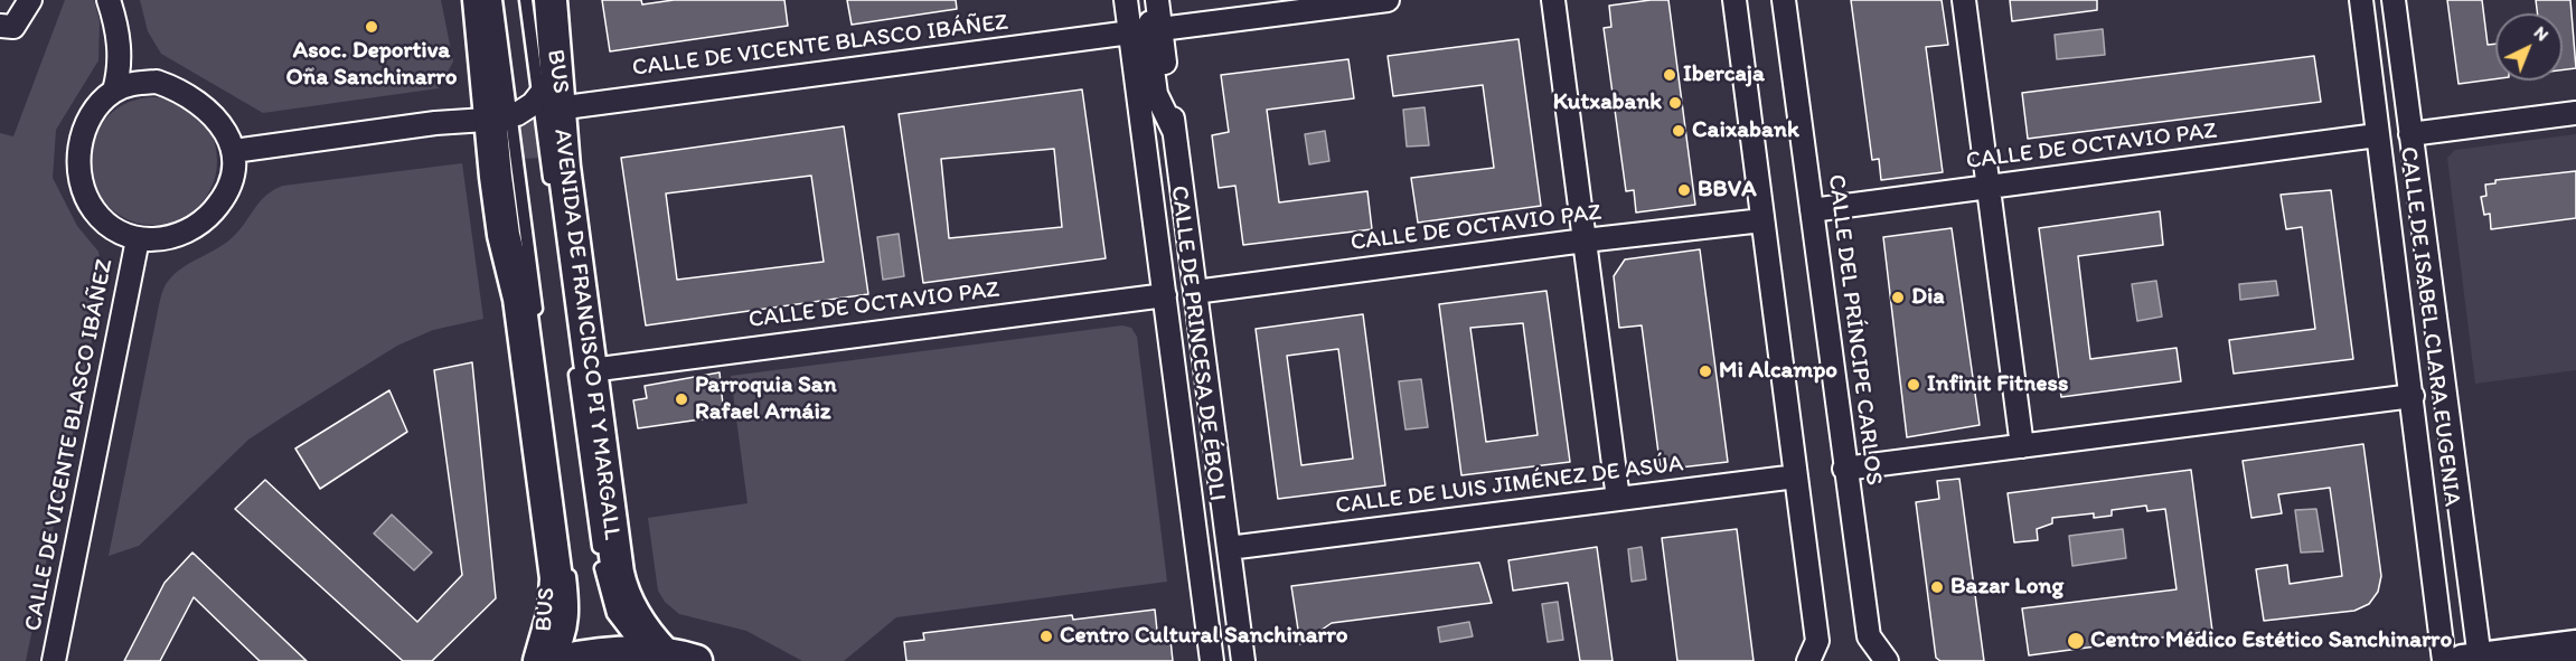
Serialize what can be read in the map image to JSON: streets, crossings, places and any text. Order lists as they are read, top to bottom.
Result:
{
  "streets": {
    "street": [
      "CALLE DE VICENTE BLASCO IBÁÑEZ",
      "CALLE DE OCTAVIO PAZ",
      "CALLE DE ISABEL CLARA EUGENIA",
      "CALLE DEL PRÍNCIPE CARLOS",
      "AVENIDA DE FRANCISCO PI Y MARGALL",
      "CALLE DE PRINCESA DE ÉBOLI",
      "CALLE DE LUIS JIMÉNEZ DE ASÚA"
    ],
    "lane": ["BUS"]
  },
  "crossings": [
    ["CALLE DE VICENTE BLASCO IBÁÑEZ", "BUS"],
    ["CALLE DE VICENTE BLASCO IBÁÑEZ", "AVENIDA DE FRANCISCO PI Y MARGALL"],
    ["CALLE DE VICENTE BLASCO IBÁÑEZ", "CALLE DE PRINCESA DE ÉBOLI"],
    ["BUS", "AVENIDA DE FRANCISCO PI Y MARGALL"],
    ["CALLE DE OCTAVIO PAZ", "CALLE DE ISABEL CLARA EUGENIA"],
    ["CALLE DE OCTAVIO PAZ", "CALLE DEL PRÍNCIPE CARLOS"],
    ["CALLE DE OCTAVIO PAZ", "AVENIDA DE FRANCISCO PI Y MARGALL"],
    ["CALLE DE OCTAVIO PAZ", "CALLE DE PRINCESA DE ÉBOLI"],
    ["CALLE DE PRINCESA DE ÉBOLI", "CALLE DE LUIS JIMÉNEZ DE ASÚA"]
  ],
  "places": [
    "Asoc. Deportiva Oña Sanchinarro",
    "Ibercaja",
    "Kutxabank",
    "Caixabank",
    "BBVA",
    "Dia",
    "Mi Alcampo",
    "Infinit Fitness",
    "Parroquia San Rafael Arnáiz",
    "Bazar Long",
    "Centro Cultural Sanchinarro",
    "Centro Médico Estético Sanchinarro"
  ],
  "north": "top right"
}
